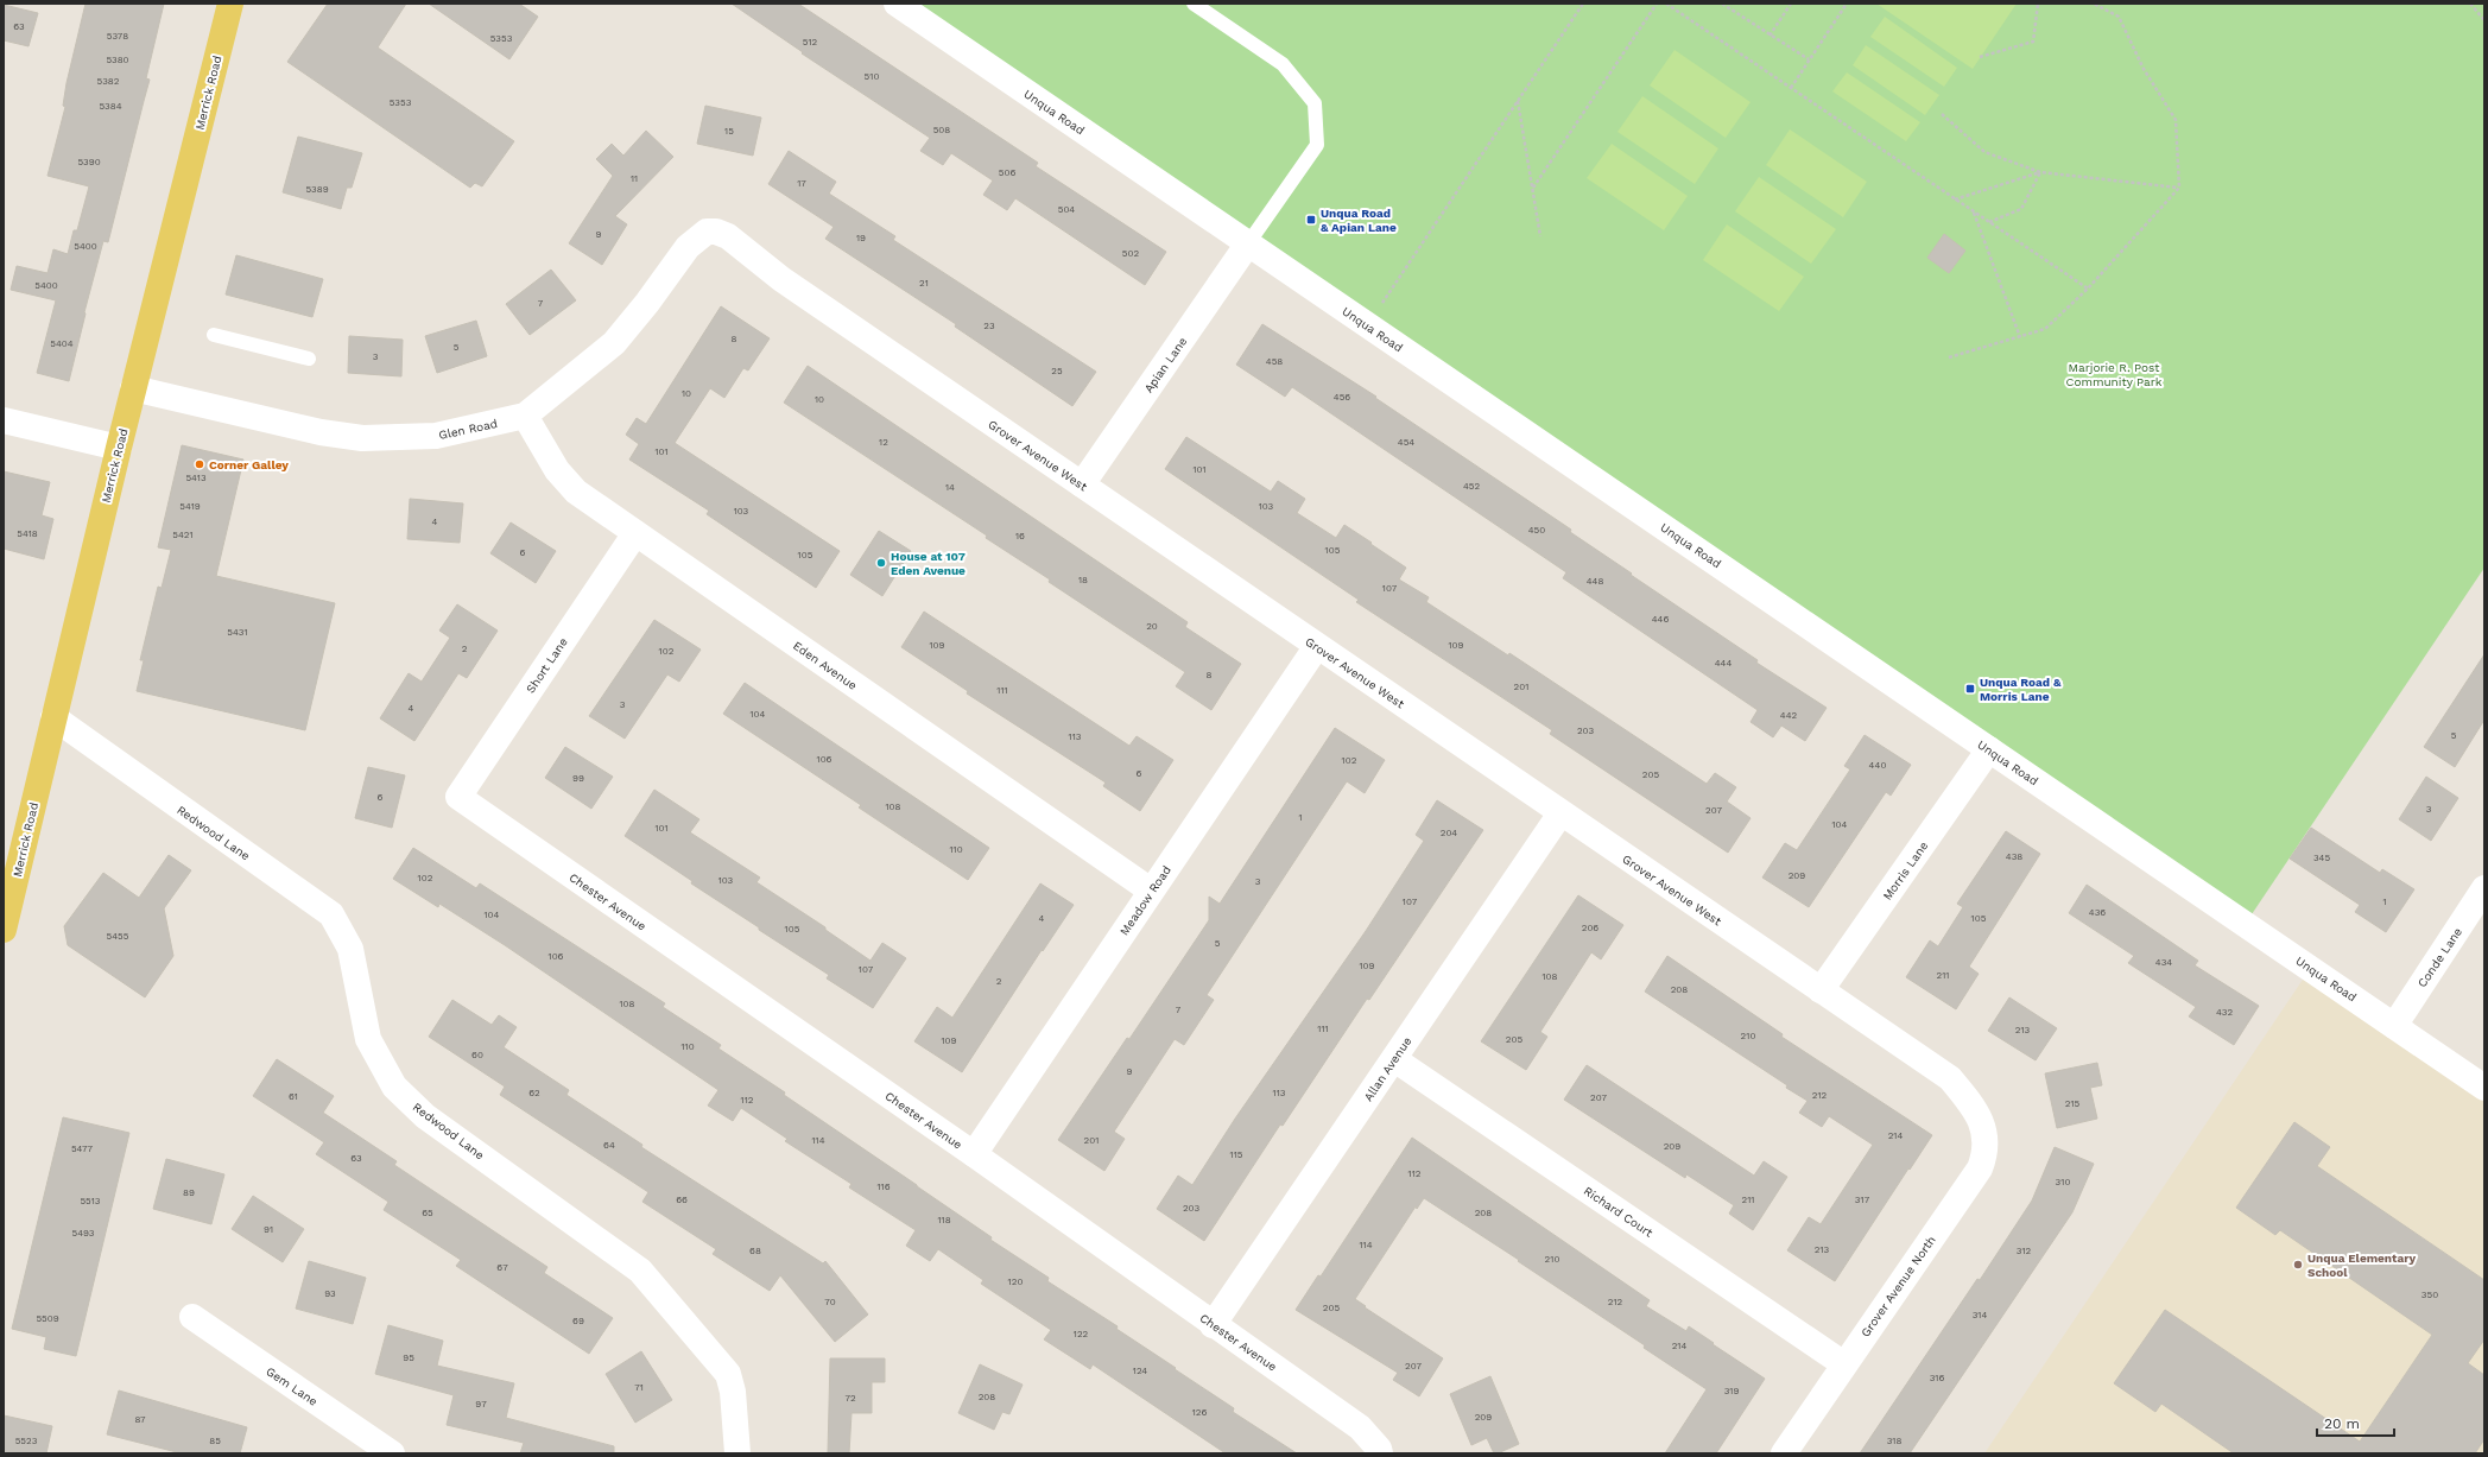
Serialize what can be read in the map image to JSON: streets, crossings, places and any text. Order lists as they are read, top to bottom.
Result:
{
  "streets": {
    "main road": ["Merrick Road"],
    "street": [
      "Unqua Road",
      "Apian Lane",
      "Glen Road",
      "Grover Avenue West",
      "Short Lane",
      "Eden Avenue",
      "Redwood Lane",
      "Morris Lane",
      "Meadow Road",
      "Chester Avenue",
      "Conde Lane",
      "Allan Avenue",
      "Richard Court",
      "Grover Avenue North",
      "Gem Lane"
    ]
  },
  "crossings": [
    ["Merrick Road", "Glen Road"],
    ["Merrick Road", "Redwood Lane"],
    ["Unqua Road", "Apian Lane"],
    ["Unqua Road", "Morris Lane"],
    ["Unqua Road", "Conde Lane"],
    ["Apian Lane", "Grover Avenue West"],
    ["Glen Road", "Grover Avenue West"],
    ["Glen Road", "Eden Avenue"],
    ["Grover Avenue West", "Morris Lane"],
    ["Grover Avenue West", "Meadow Road"],
    ["Grover Avenue West", "Allan Avenue"],
    ["Grover Avenue West", "Grover Avenue North"],
    ["Short Lane", "Eden Avenue"],
    ["Short Lane", "Chester Avenue"],
    ["Eden Avenue", "Meadow Road"],
    ["Meadow Road", "Chester Avenue"],
    ["Chester Avenue", "Allan Avenue"],
    ["Allan Avenue", "Richard Court"],
    ["Richard Court", "Grover Avenue North"]
  ],
  "parks": ["Marjorie R. Post Community Park"],
  "places": {
    "transit": ["Unqua Road & Apian Lane", "Unqua Road & Morris Lane"],
    "other": ["Corner Galley", "House at 107 Eden Avenue", "Unqua Elementary School"]
  },
  "house_numbers": [
    "63",
    "5378",
    "5353",
    "512",
    "5380",
    "510",
    "5382",
    "5353",
    "5384",
    "508",
    "15",
    "5390",
    "506",
    "11",
    "17",
    "5389",
    "504",
    "9",
    "19",
    "5400",
    "502",
    "21",
    "5400",
    "7",
    "23",
    "8",
    "5404",
    "5",
    "3",
    "458",
    "25",
    "10",
    "456",
    "10",
    "12",
    "454",
    "101",
    "101",
    "5413",
    "452",
    "14",
    "5419",
    "103",
    "103",
    "4",
    "450",
    "5418",
    "5421",
    "16",
    "105",
    "6",
    "105",
    "18",
    "448",
    "107",
    "446",
    "20",
    "5431",
    "109",
    "109",
    "2",
    "102",
    "444",
    "8",
    "201",
    "111",
    "3",
    "4",
    "104",
    "442",
    "203",
    "5",
    "113",
    "106",
    "102",
    "440",
    "6",
    "205",
    "99",
    "6",
    "108",
    "3",
    "207",
    "1",
    "104",
    "101",
    "204",
    "110",
    "438",
    "345",
    "209",
    "102",
    "103",
    "3",
    "107",
    "1",
    "436",
    "104",
    "4",
    "105",
    "206",
    "105",
    "5455",
    "5",
    "106",
    "434",
    "109",
    "107",
    "211",
    "108",
    "2",
    "208",
    "108",
    "7",
    "432",
    "111",
    "213",
    "210",
    "205",
    "109",
    "110",
    "60",
    "9",
    "62",
    "113",
    "212",
    "61",
    "207",
    "112",
    "215",
    "214",
    "114",
    "201",
    "64",
    "209",
    "5477",
    "115",
    "63",
    "112",
    "310",
    "116",
    "89",
    "66",
    "211",
    "317",
    "5513",
    "203",
    "65",
    "208",
    "118",
    "91",
    "5493",
    "114",
    "213",
    "68",
    "312",
    "210",
    "67",
    "120",
    "93",
    "350",
    "70",
    "212",
    "205",
    "314",
    "5509",
    "69",
    "122",
    "214",
    "95",
    "207",
    "124",
    "316",
    "71",
    "319",
    "208",
    "72",
    "97",
    "126",
    "209",
    "87",
    "5523",
    "85",
    "318"
  ],
  "scale_bar": "20 m"
}
